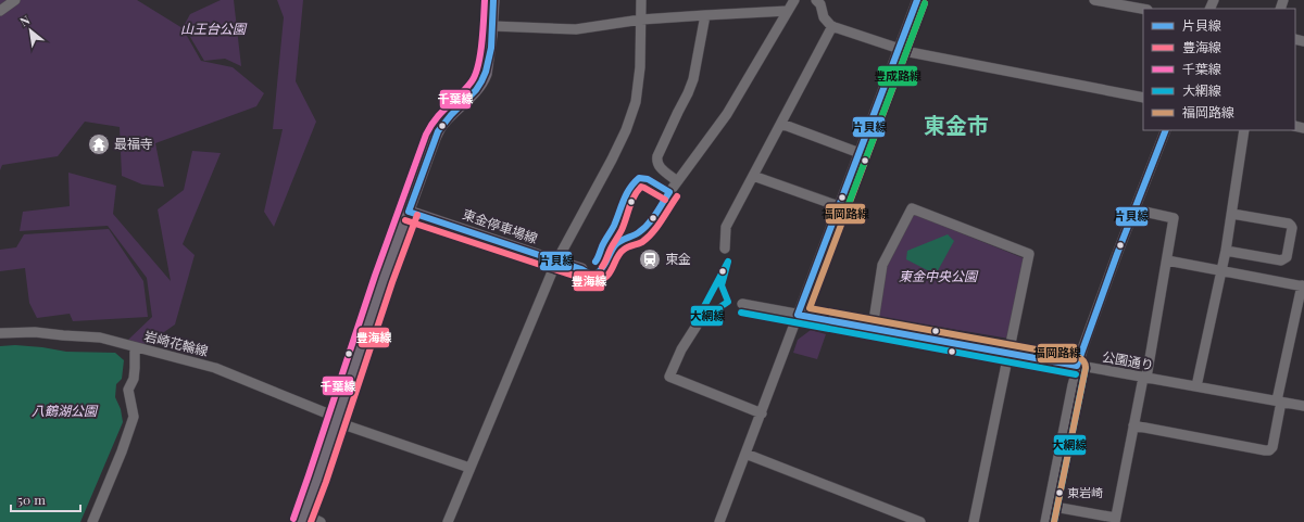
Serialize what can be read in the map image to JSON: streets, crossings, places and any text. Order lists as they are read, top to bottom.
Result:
{
  "streets": {
    "main road": ["東金停車場線"],
    "street": ["岩崎花輪線", "公園通り"]
  },
  "districts": ["東金市"],
  "parks": ["山王台公園", "東金中央公園", "八鶴湖公園"],
  "places": {
    "temple": ["最福寺"],
    "station": ["東金"],
    "other": ["東岩崎"]
  },
  "lines": [
    "transit line 片貝線",
    "transit line 千葉線",
    "transit line 福岡路線",
    "transit line 豊成路線",
    "transit line 豊海線",
    "transit line 大網線"
  ],
  "legend": [
    "片貝線",
    "豊海線",
    "千葉線",
    "大網線",
    "福岡路線"
  ],
  "scale_bar": "50 m",
  "north": "top left"
}
